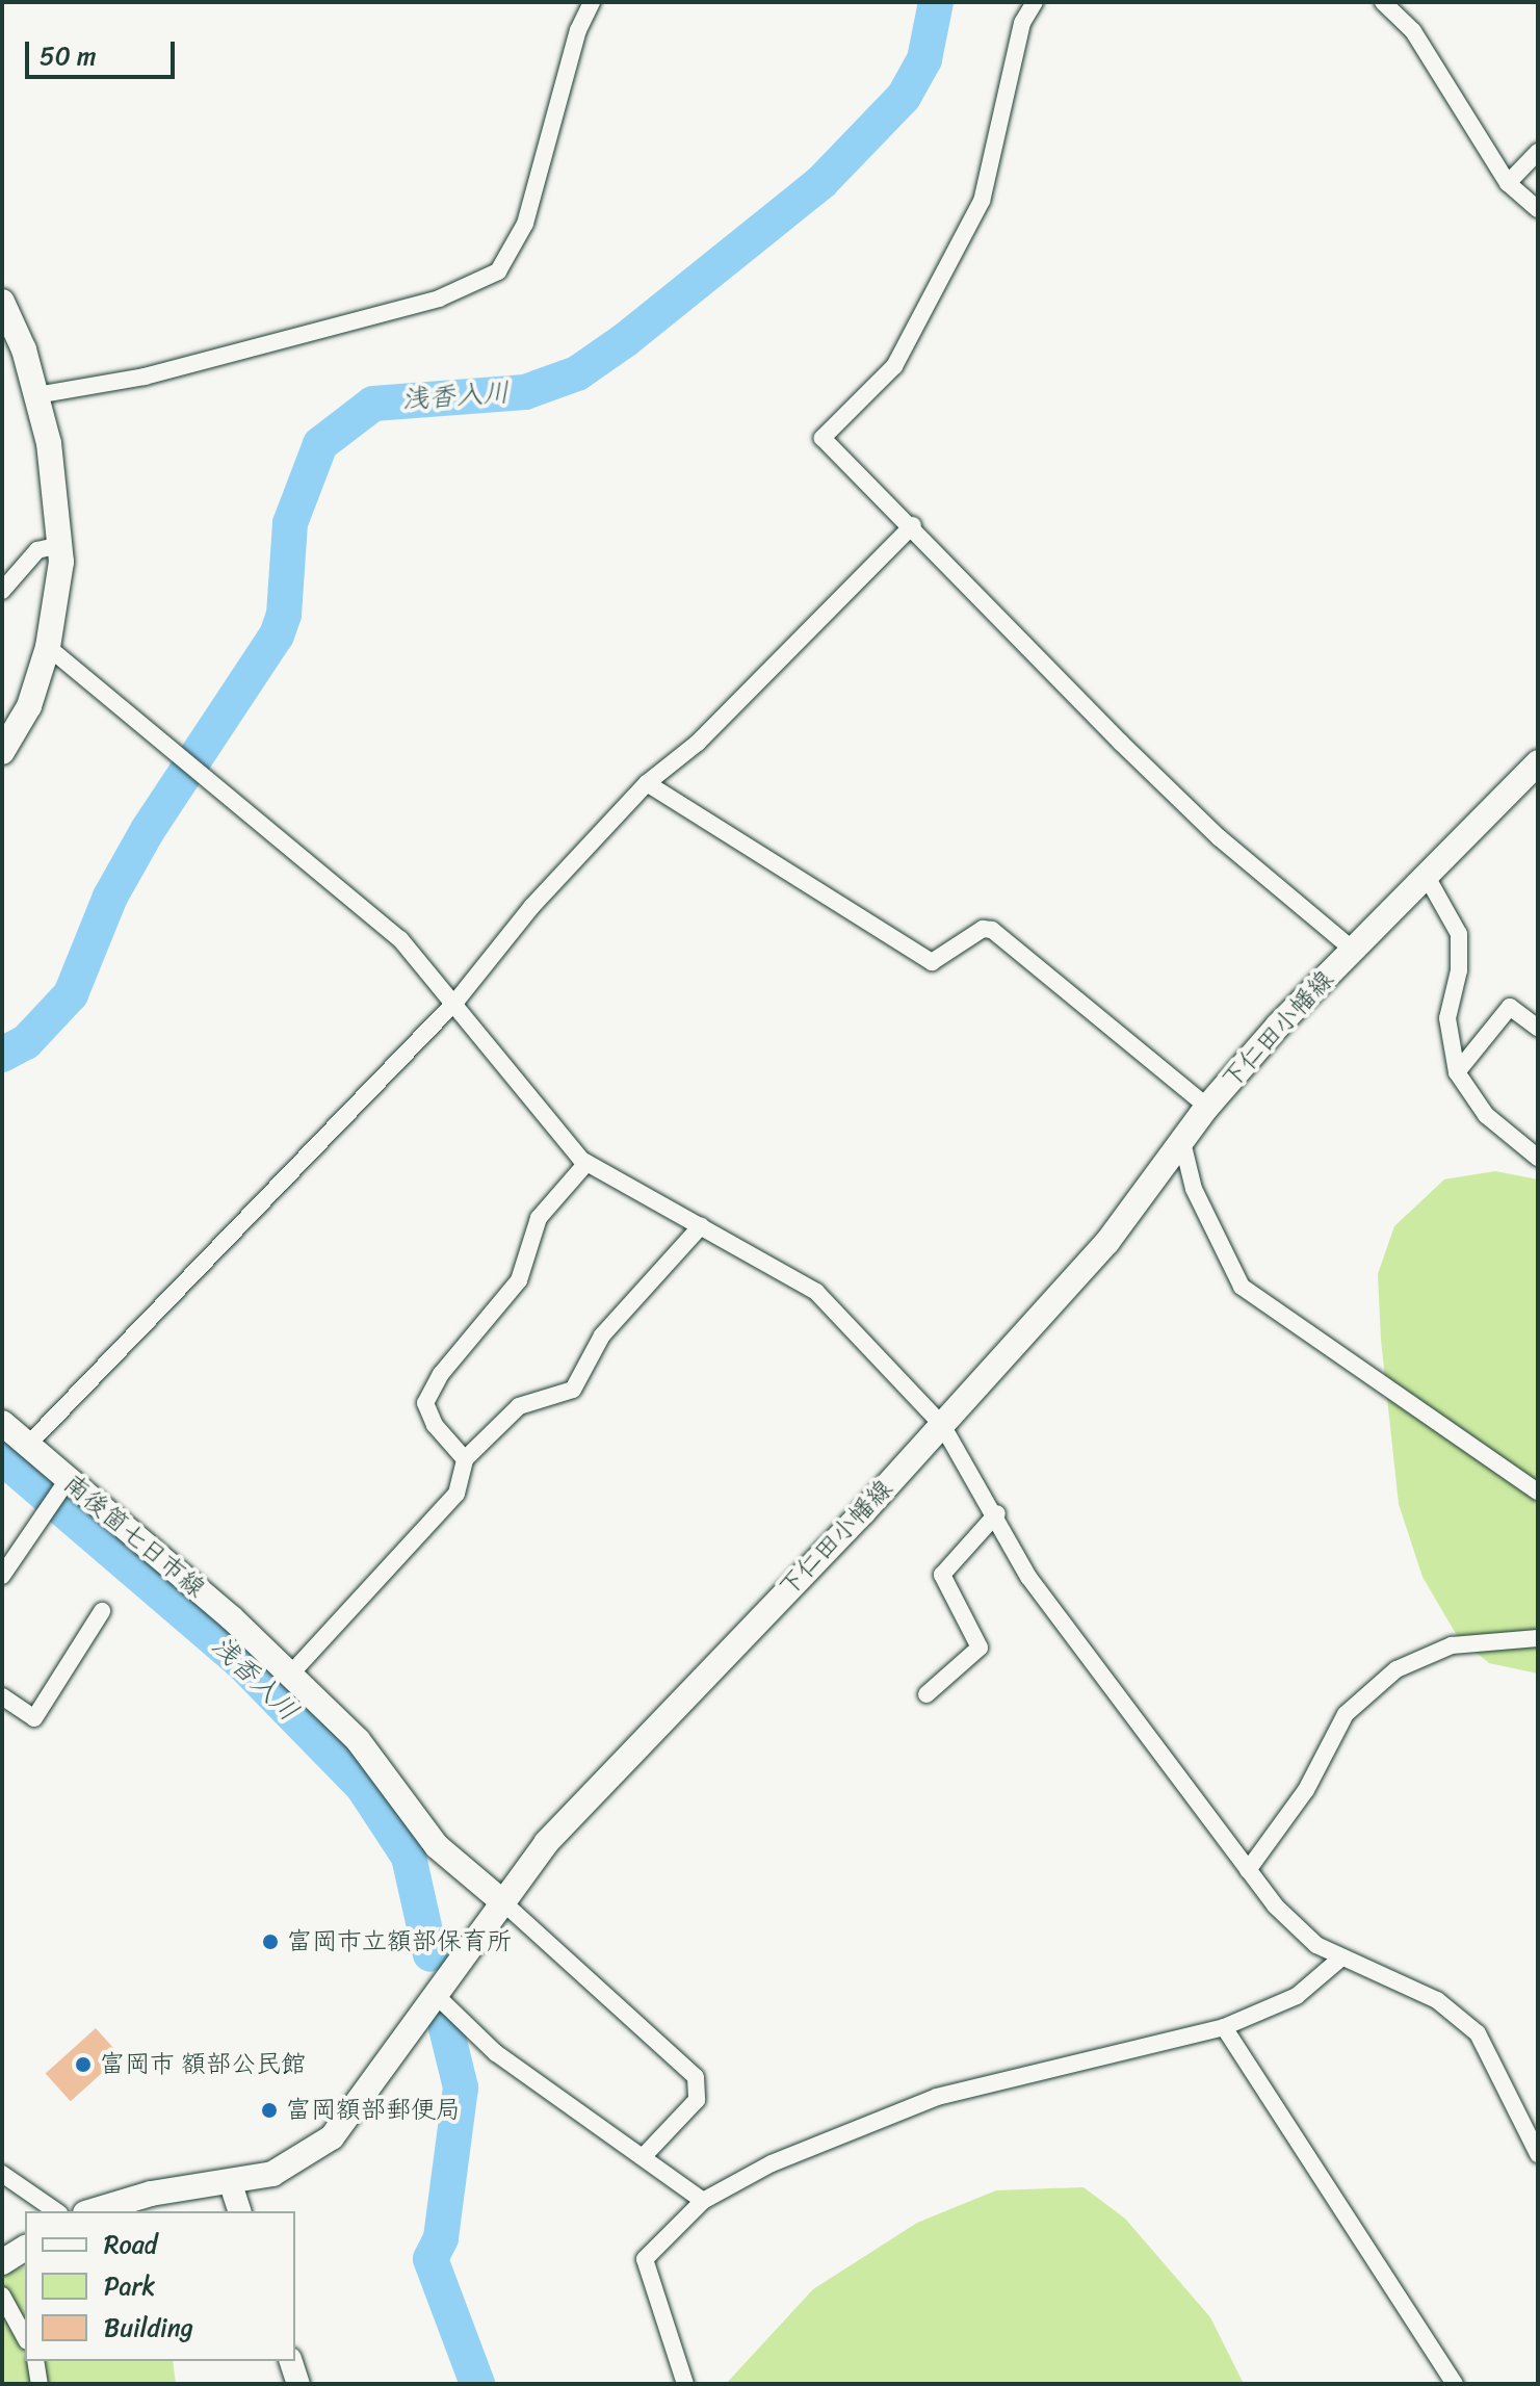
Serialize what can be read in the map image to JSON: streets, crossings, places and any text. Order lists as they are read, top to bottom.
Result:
{
  "streets": {
    "main road": ["下仁田小幡線", "南後箇七日市線"]
  },
  "crossings": [
    ["下仁田小幡線", "南後箇七日市線"]
  ],
  "water": ["浅香入川"],
  "places": ["富岡市立額部保育所", "富岡市 額部公民館", "富岡額部郵便局"],
  "legend": ["Road", "Park", "Building"],
  "scale_bar": "50 m"
}
